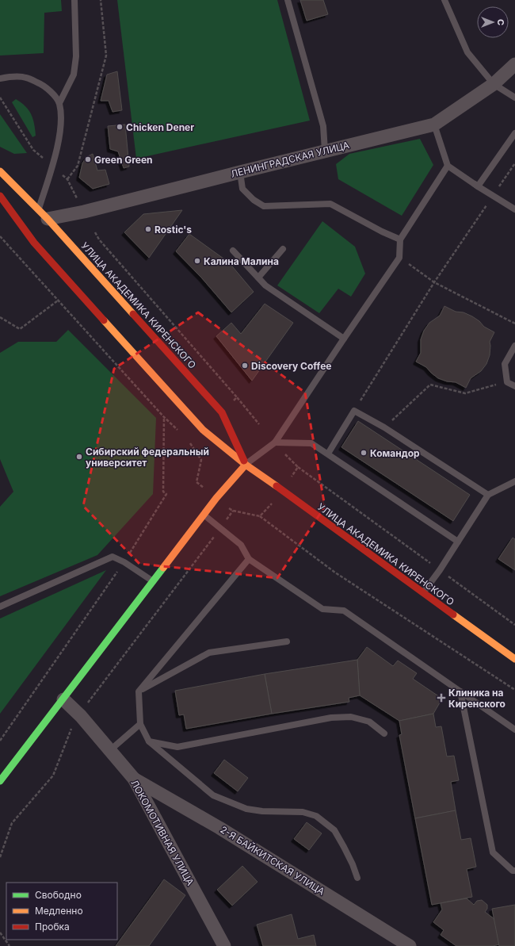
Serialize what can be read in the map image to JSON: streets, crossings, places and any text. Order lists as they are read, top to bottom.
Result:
{
  "streets": {
    "main road": ["УЛИЦА АКАДЕМИКА КИРЕНСКОГО"],
    "street": ["ЛЕНИНГРАДСКАЯ УЛИЦА", "ЛОКОМОТИВНАЯ УЛИЦА", "2-Я БАЙКИТСКАЯ УЛИЦА"]
  },
  "crossings": [
    ["ЛЕНИНГРАДСКАЯ УЛИЦА", "УЛИЦА АКАДЕМИКА КИРЕНСКОГО"],
    ["ЛОКОМОТИВНАЯ УЛИЦА", "2-Я БАЙКИТСКАЯ УЛИЦА"]
  ],
  "places": {
    "other": [
      "Chicken Dener",
      "Green Green",
      "Rostic's",
      "Калина Малина",
      "Discovery Coffee",
      "Командор",
      "Сибирский федеральный университет"
    ],
    "health": ["Клиника на Киренского"]
  },
  "legend": ["Свободно", "Медленно", "Пробка"],
  "north": "right"
}
